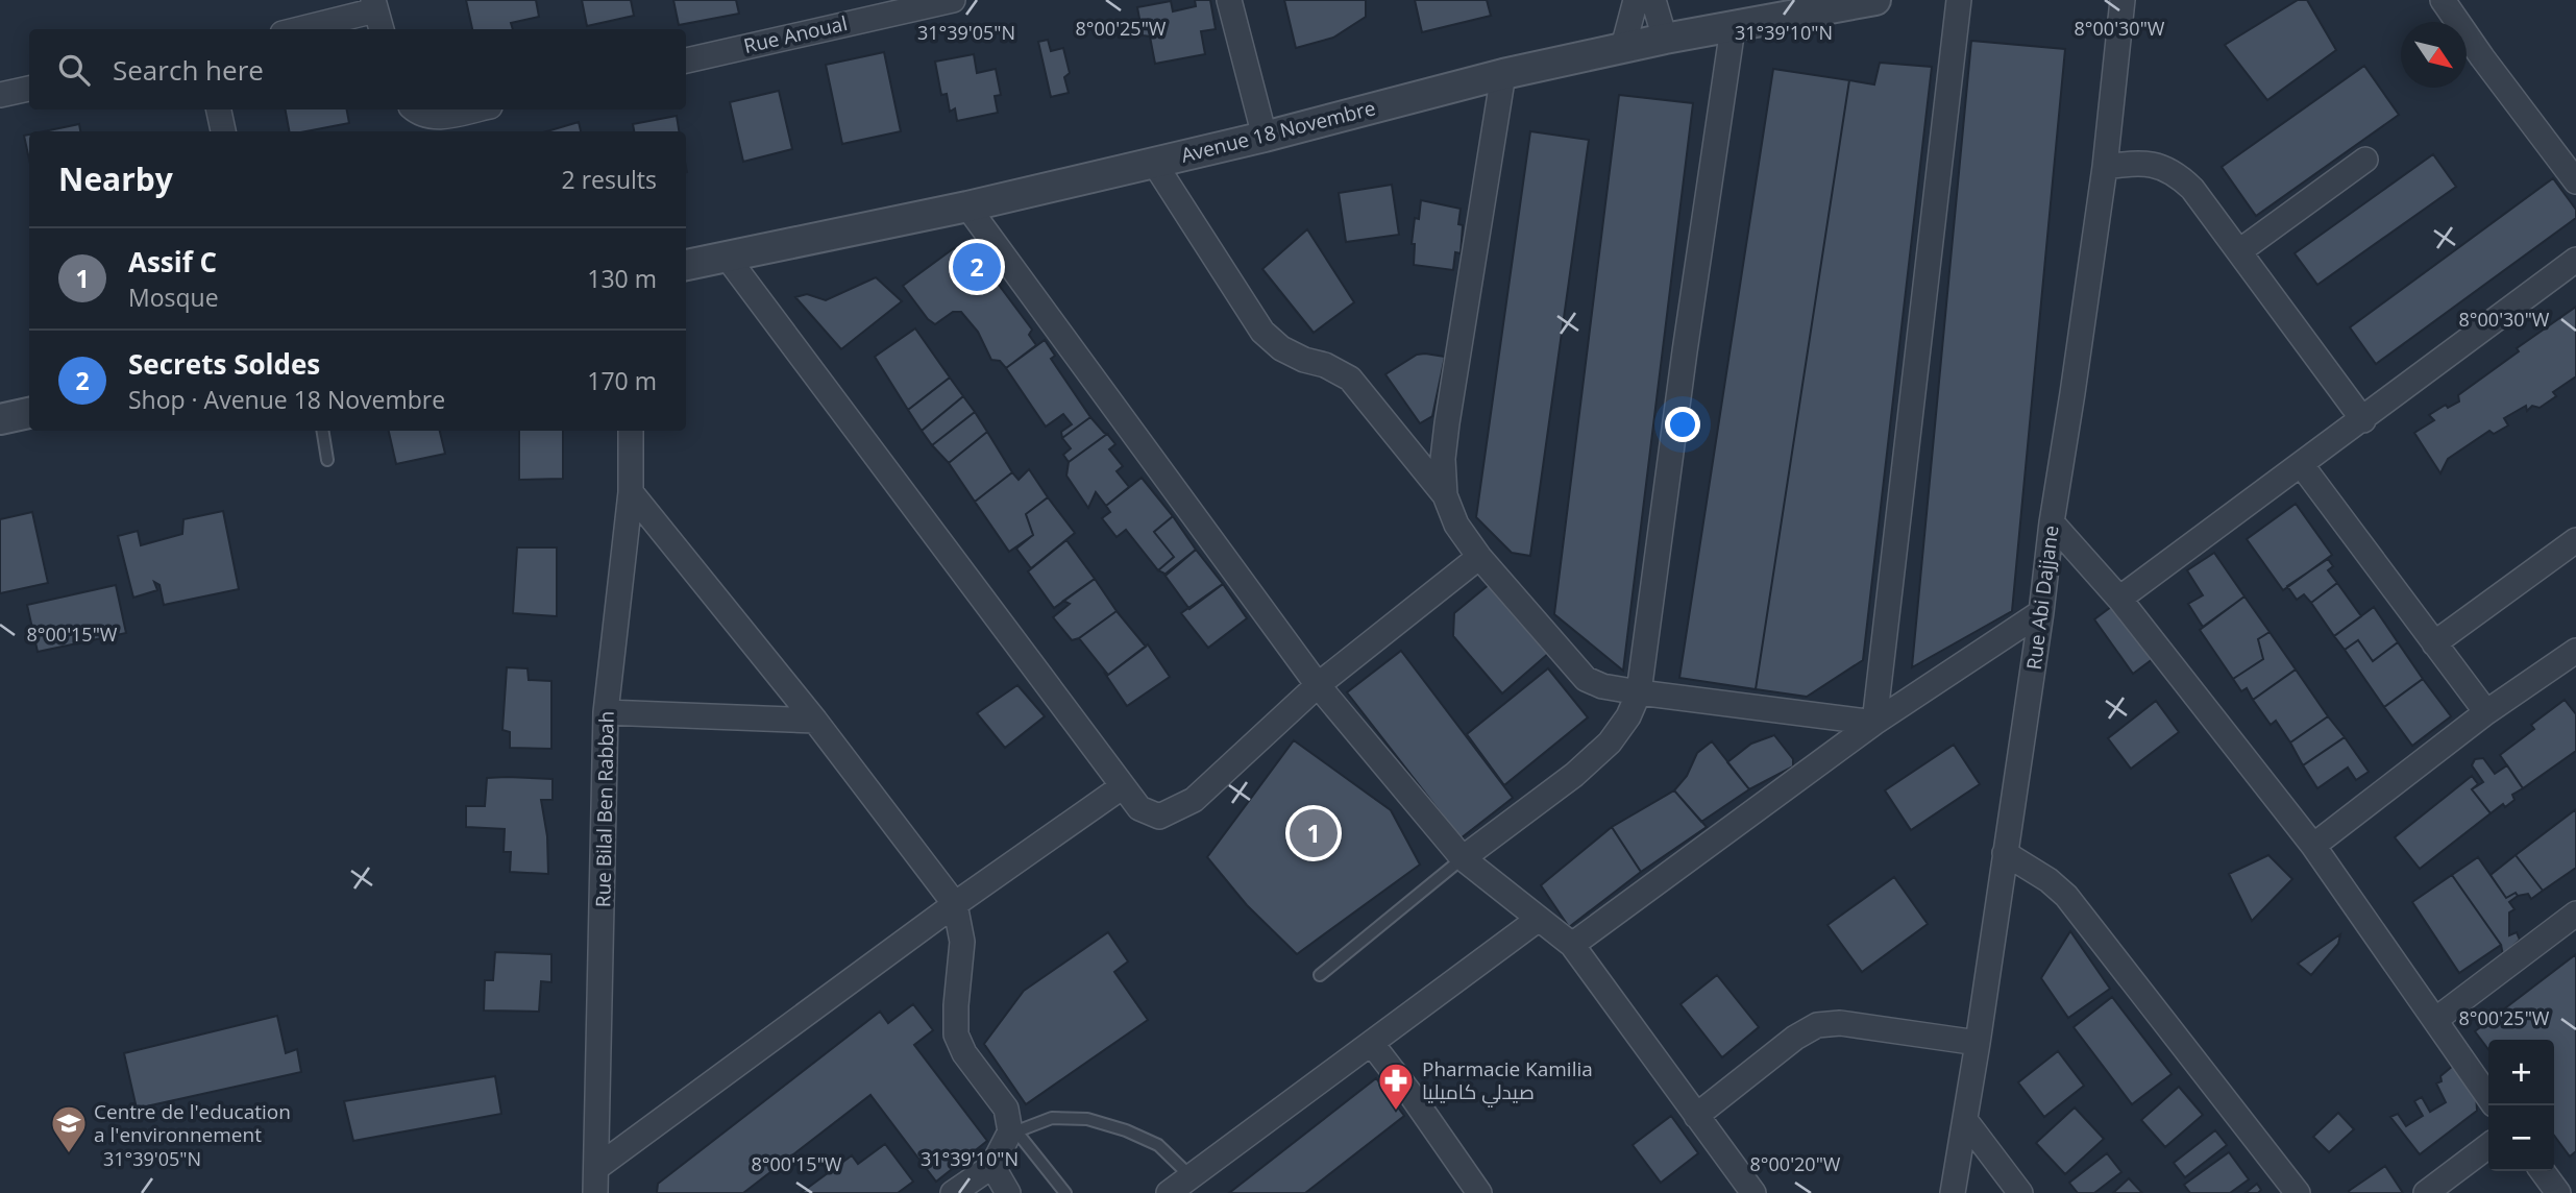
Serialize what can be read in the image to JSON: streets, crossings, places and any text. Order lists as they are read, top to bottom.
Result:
{
  "streets": {
    "street": [
      "Rue Anoual",
      "Avenue 18 Novembre",
      "Rue Abi Dajjane",
      "Rue Bilal Ben Rabbah"
    ]
  },
  "places": {
    "pharmacy": ["Pharmacie Kamilia صيدلي كاميليا"],
    "school or university": ["Centre de l'education a l'environnement"]
  },
  "north": "bottom right",
  "page": {
    "search": "Search here",
    "heading": ["Nearby", "2 results"],
    "list": [
      {
        "mark": "1",
        "name": "Assif C",
        "note": "Mosque",
        "value": "130 m"
      },
      {
        "mark": "2",
        "name": "Secrets Soldes",
        "note": "Shop · Avenue 18 Novembre",
        "value": "170 m"
      }
    ],
    "pins": ["2", "1"],
    "map_buttons": ["+", "−"]
  },
  "coordinates": [
    "8°00'25\"W",
    "8°00'30\"W",
    "31°39'05\"N",
    "31°39'10\"N",
    "8°00'15\"W",
    "8°00'20\"W"
  ]
}
